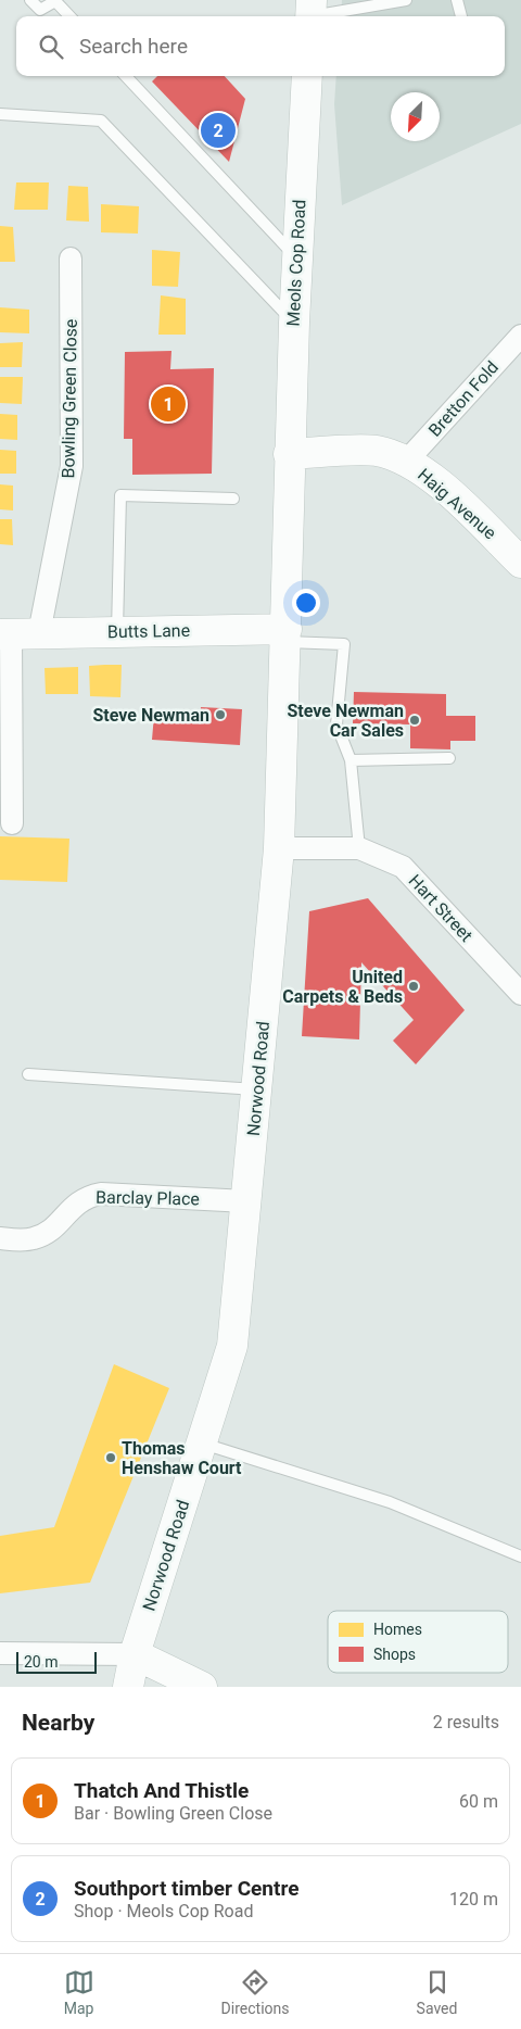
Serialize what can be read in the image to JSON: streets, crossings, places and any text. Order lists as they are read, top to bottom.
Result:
{
  "streets": {
    "main road": [
      "Meols Cop Road",
      "Haig Avenue",
      "Butts Lane",
      "Norwood Road"
    ],
    "street": [
      "Bowling Green Close",
      "Bretton Fold",
      "Hart Street",
      "Barclay Place"
    ]
  },
  "crossings": [
    ["Meols Cop Road", "Haig Avenue"],
    ["Meols Cop Road", "Norwood Road"],
    ["Bowling Green Close", "Butts Lane"],
    ["Bretton Fold", "Haig Avenue"],
    ["Haig Avenue", "Norwood Road"],
    ["Butts Lane", "Norwood Road"],
    ["Hart Street", "Norwood Road"],
    ["Norwood Road", "Barclay Place"]
  ],
  "places": [
    "Steve Newman",
    "Steve Newman Car Sales",
    "United Carpets & Beds",
    "Thomas Henshaw Court"
  ],
  "legend": ["Homes", "Shops"],
  "scale_bar": "20 m",
  "north": "bottom left",
  "page": {
    "search": "Search here",
    "pins": ["2", "1"],
    "scale": "20 m",
    "heading": ["Nearby", "2 results"],
    "list": [
      {
        "mark": "1",
        "name": "Thatch And Thistle",
        "note": "Bar · Bowling Green Close",
        "value": "60 m"
      },
      {
        "mark": "2",
        "name": "Southport timber Centre",
        "note": "Shop · Meols Cop Road",
        "value": "120 m"
      }
    ],
    "nav": ["Map", "Directions", "Saved"]
  }
}
